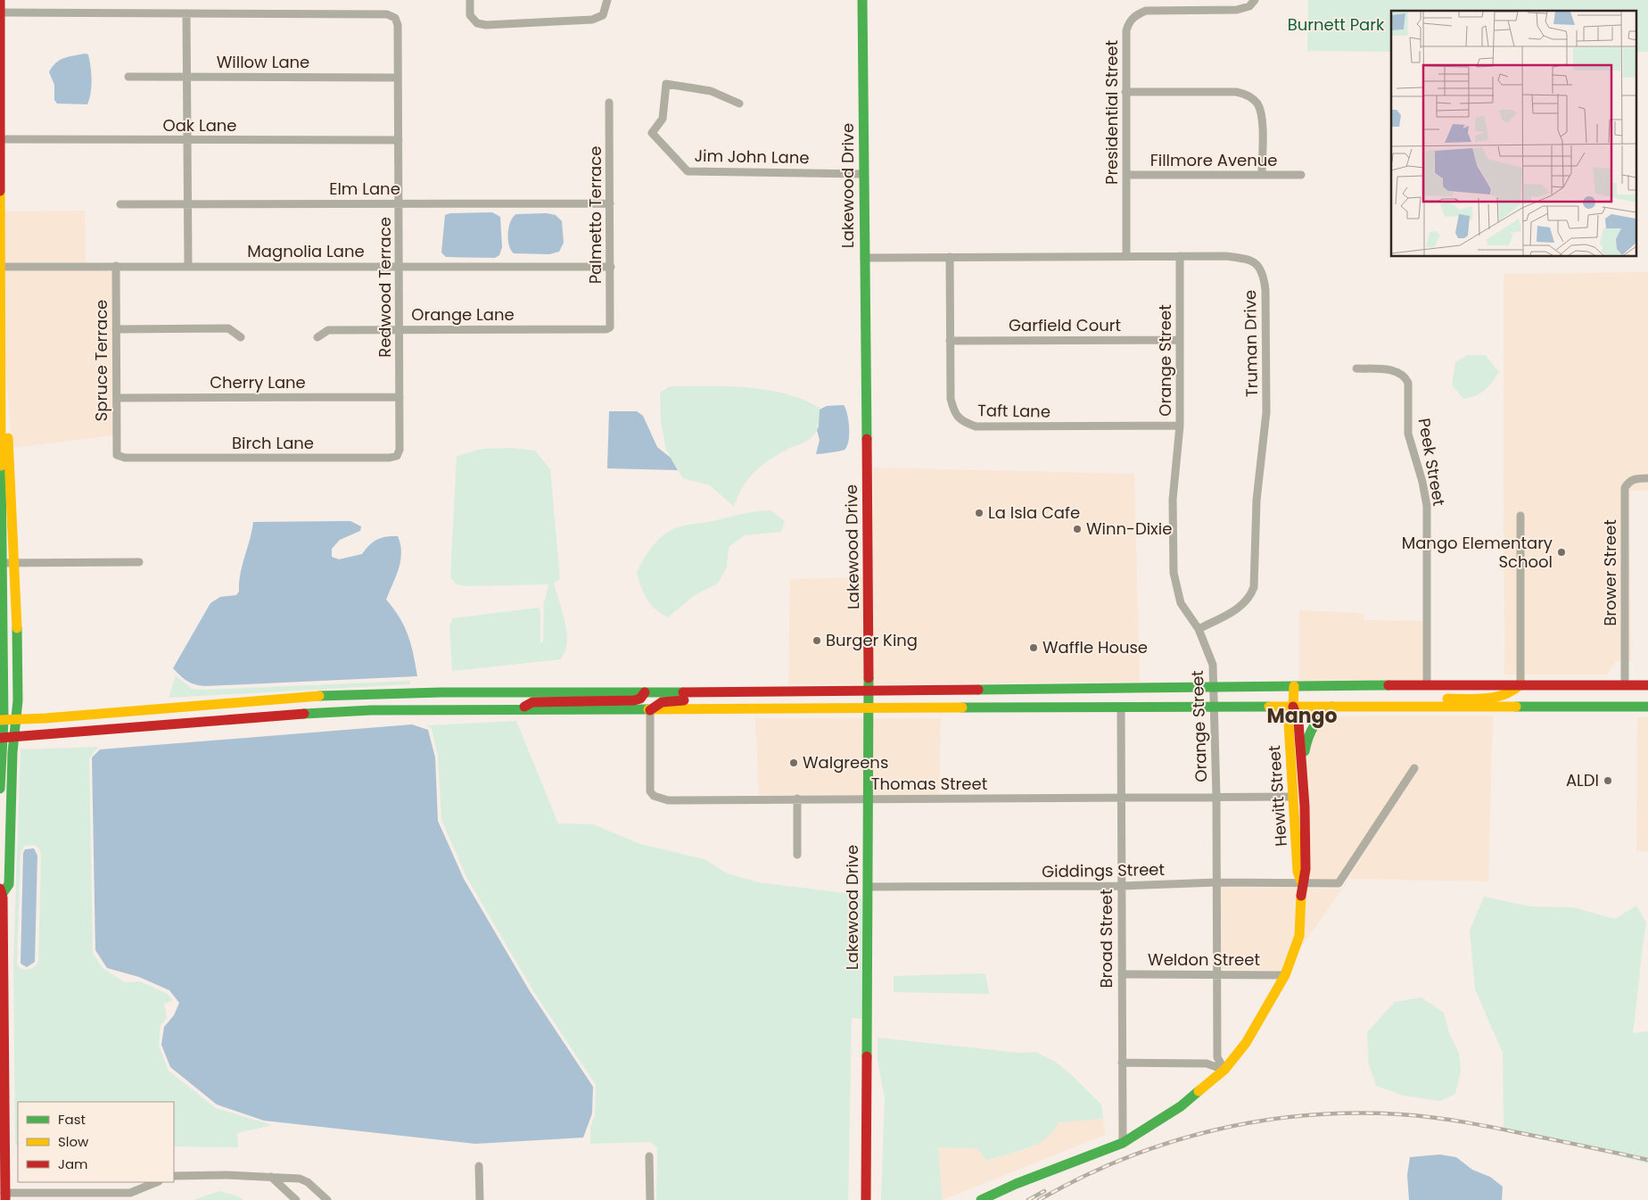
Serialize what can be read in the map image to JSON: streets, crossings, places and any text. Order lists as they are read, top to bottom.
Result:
{
  "streets": {
    "main road": ["Lakewood Drive", "Hewitt Street"],
    "street": [
      "Willow Lane",
      "Presidential Street",
      "Oak Lane",
      "Jim John Lane",
      "Fillmore Avenue",
      "Elm Lane",
      "Palmetto Terrace",
      "Magnolia Lane",
      "Redwood Terrace",
      "Orange Lane",
      "Garfield Court",
      "Truman Drive",
      "Spruce Terrace",
      "Orange Street",
      "Cherry Lane",
      "Taft Lane",
      "Birch Lane",
      "Peek Street",
      "Brower Street",
      "Thomas Street",
      "Giddings Street",
      "Broad Street",
      "Weldon Street"
    ]
  },
  "crossings": [
    ["Willow Lane", "Redwood Terrace"],
    ["Presidential Street", "Fillmore Avenue"],
    ["Presidential Street", "Truman Drive"],
    ["Oak Lane", "Redwood Terrace"],
    ["Jim John Lane", "Lakewood Drive"],
    ["Lakewood Drive", "Truman Drive"],
    ["Lakewood Drive", "Thomas Street"],
    ["Lakewood Drive", "Giddings Street"],
    ["Elm Lane", "Palmetto Terrace"],
    ["Elm Lane", "Redwood Terrace"],
    ["Palmetto Terrace", "Magnolia Lane"],
    ["Palmetto Terrace", "Orange Lane"],
    ["Magnolia Lane", "Redwood Terrace"],
    ["Magnolia Lane", "Spruce Terrace"],
    ["Redwood Terrace", "Orange Lane"],
    ["Redwood Terrace", "Cherry Lane"],
    ["Redwood Terrace", "Birch Lane"],
    ["Garfield Court", "Orange Street"],
    ["Garfield Court", "Taft Lane"],
    ["Truman Drive", "Orange Street"],
    ["Truman Drive", "Taft Lane"],
    ["Spruce Terrace", "Cherry Lane"],
    ["Spruce Terrace", "Birch Lane"],
    ["Orange Street", "Taft Lane"],
    ["Orange Street", "Thomas Street"],
    ["Orange Street", "Hewitt Street"],
    ["Orange Street", "Giddings Street"],
    ["Orange Street", "Weldon Street"],
    ["Thomas Street", "Hewitt Street"],
    ["Thomas Street", "Broad Street"],
    ["Hewitt Street", "Giddings Street"],
    ["Hewitt Street", "Broad Street"],
    ["Hewitt Street", "Weldon Street"],
    ["Giddings Street", "Broad Street"],
    ["Broad Street", "Weldon Street"]
  ],
  "districts": ["Mango"],
  "parks": ["Burnett Park"],
  "places": [
    "La Isla Cafe",
    "Winn-Dixie",
    "Mango Elementary School",
    "Burger King",
    "Waffle House",
    "Walgreens",
    "ALDI"
  ],
  "legend": ["Fast", "Slow", "Jam"]
}
